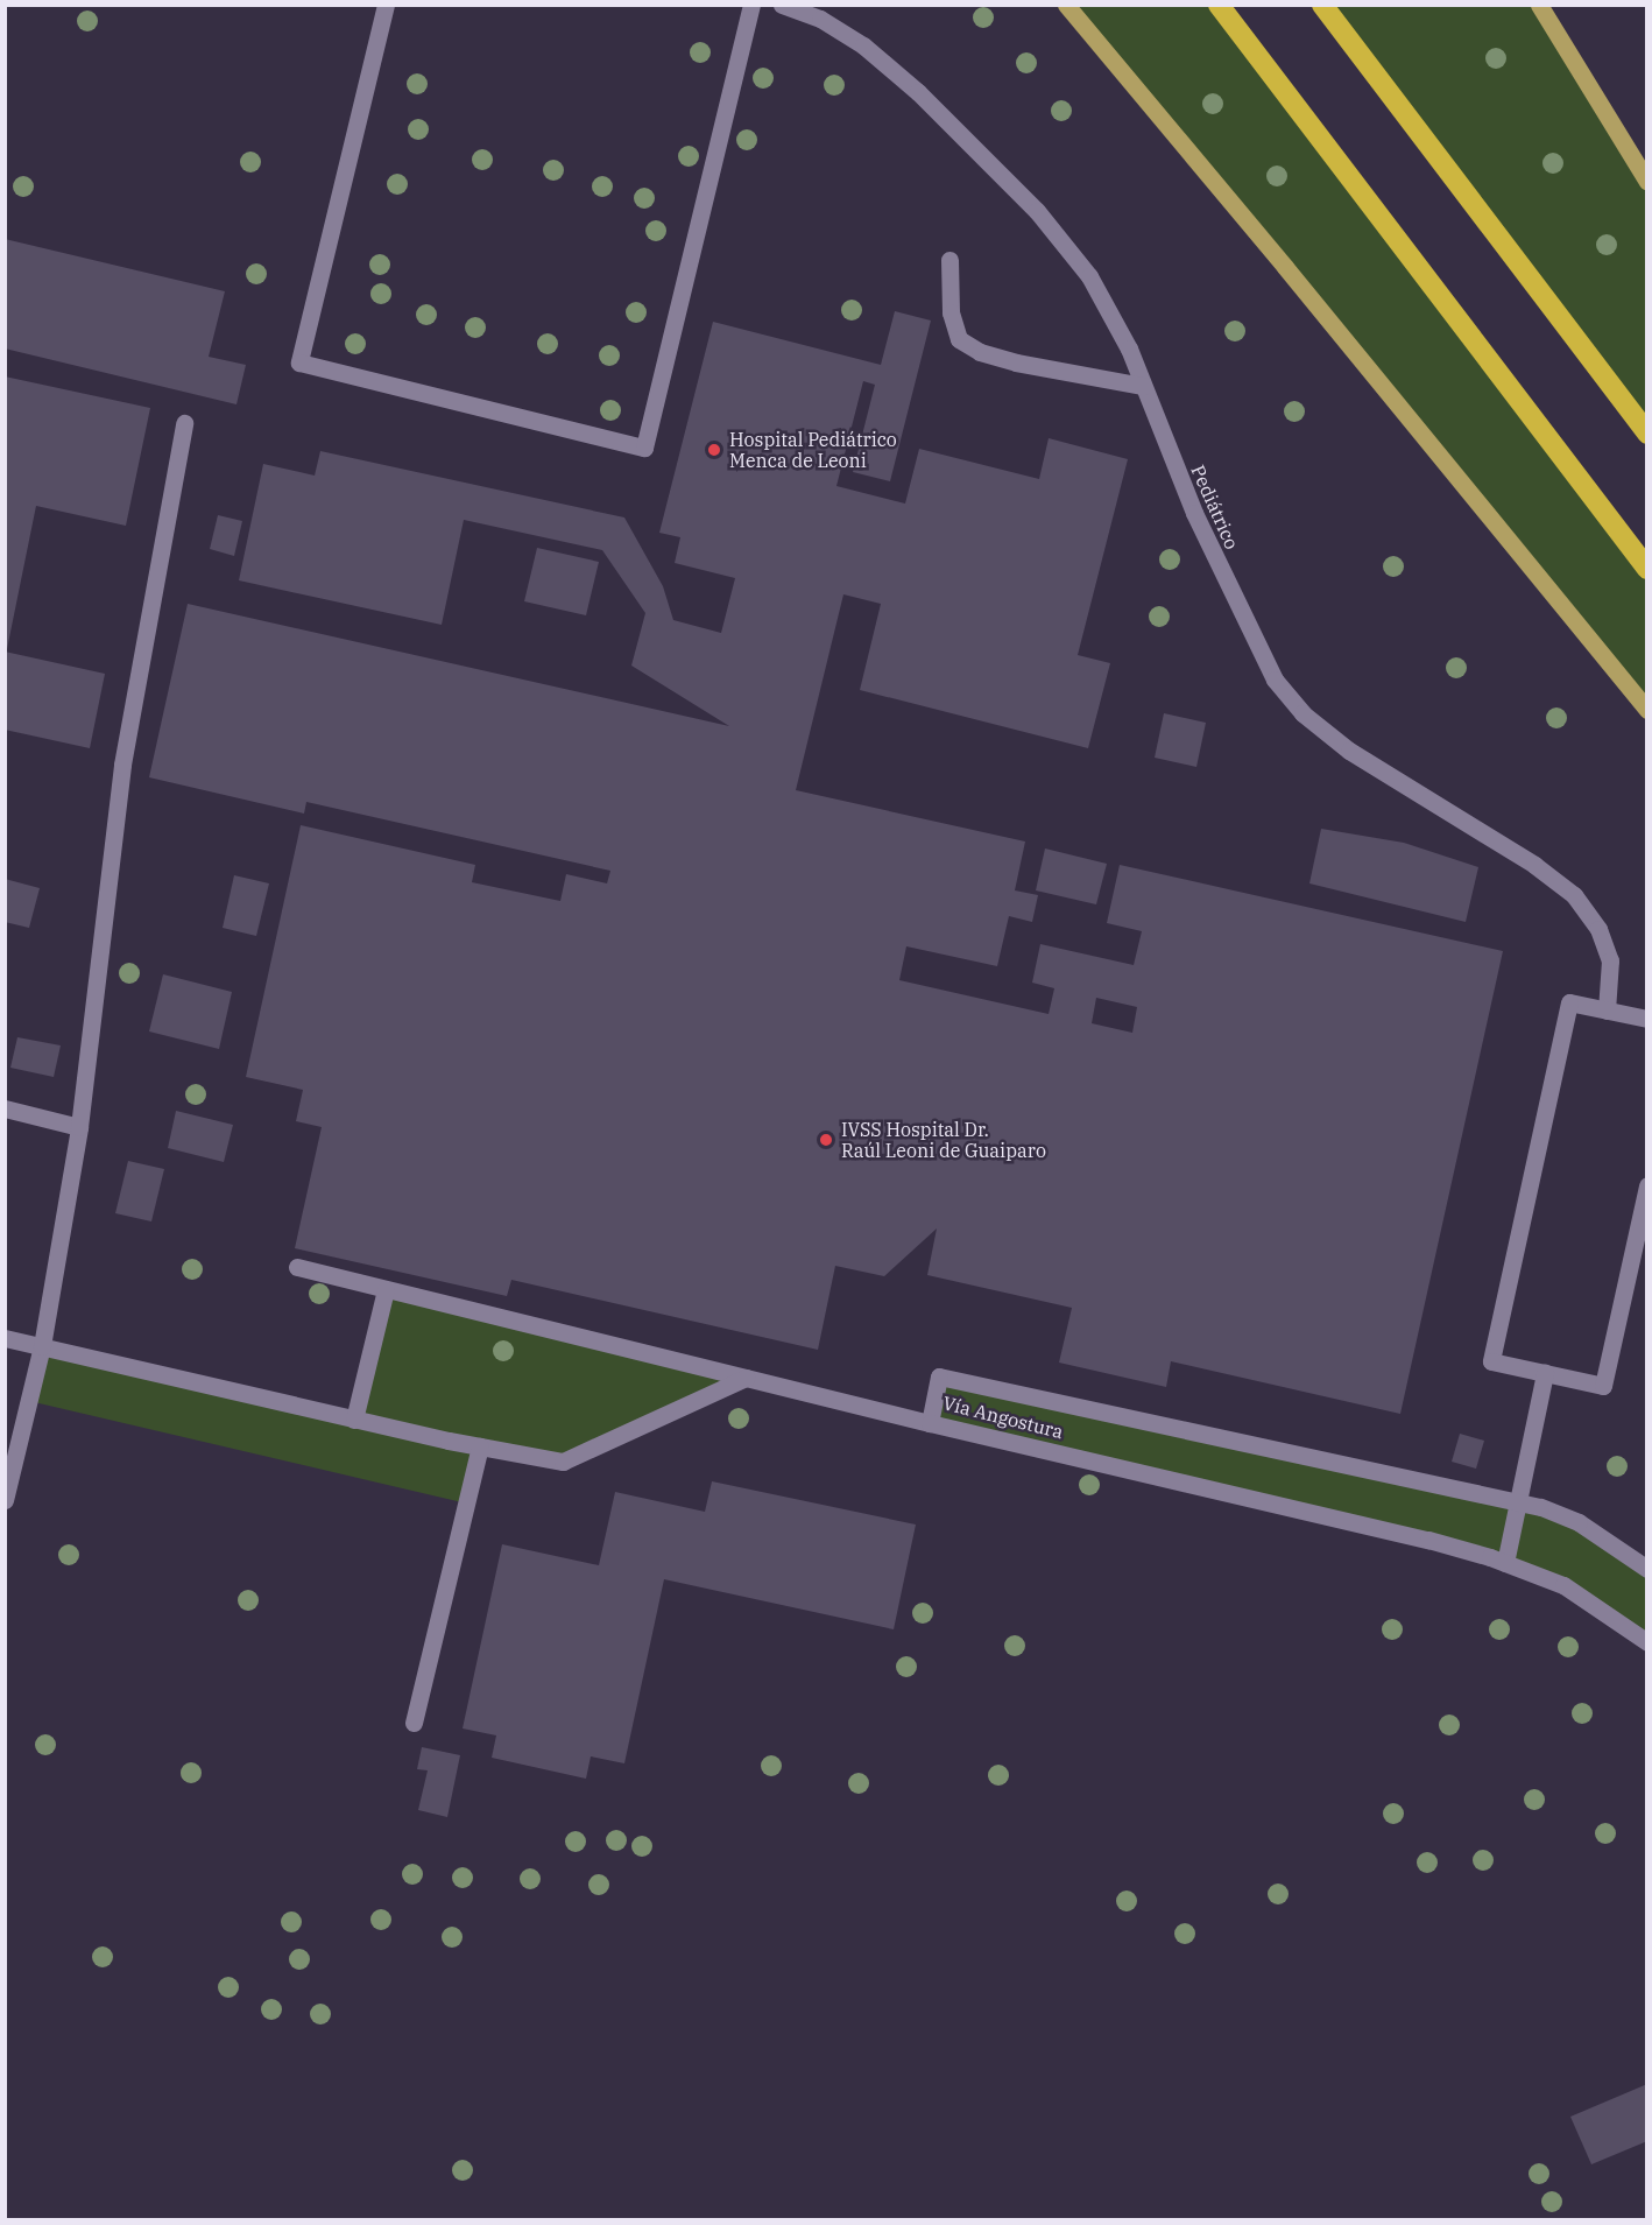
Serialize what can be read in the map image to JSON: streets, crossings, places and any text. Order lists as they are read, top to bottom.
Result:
{
  "streets": {
    "street": ["Pediátrico", "Vía Angostura"]
  },
  "places": ["Hospital Pediátrico Menca de Leoni", "IVSS Hospital Dr. Raúl Leoni de Guaiparo"]
}
